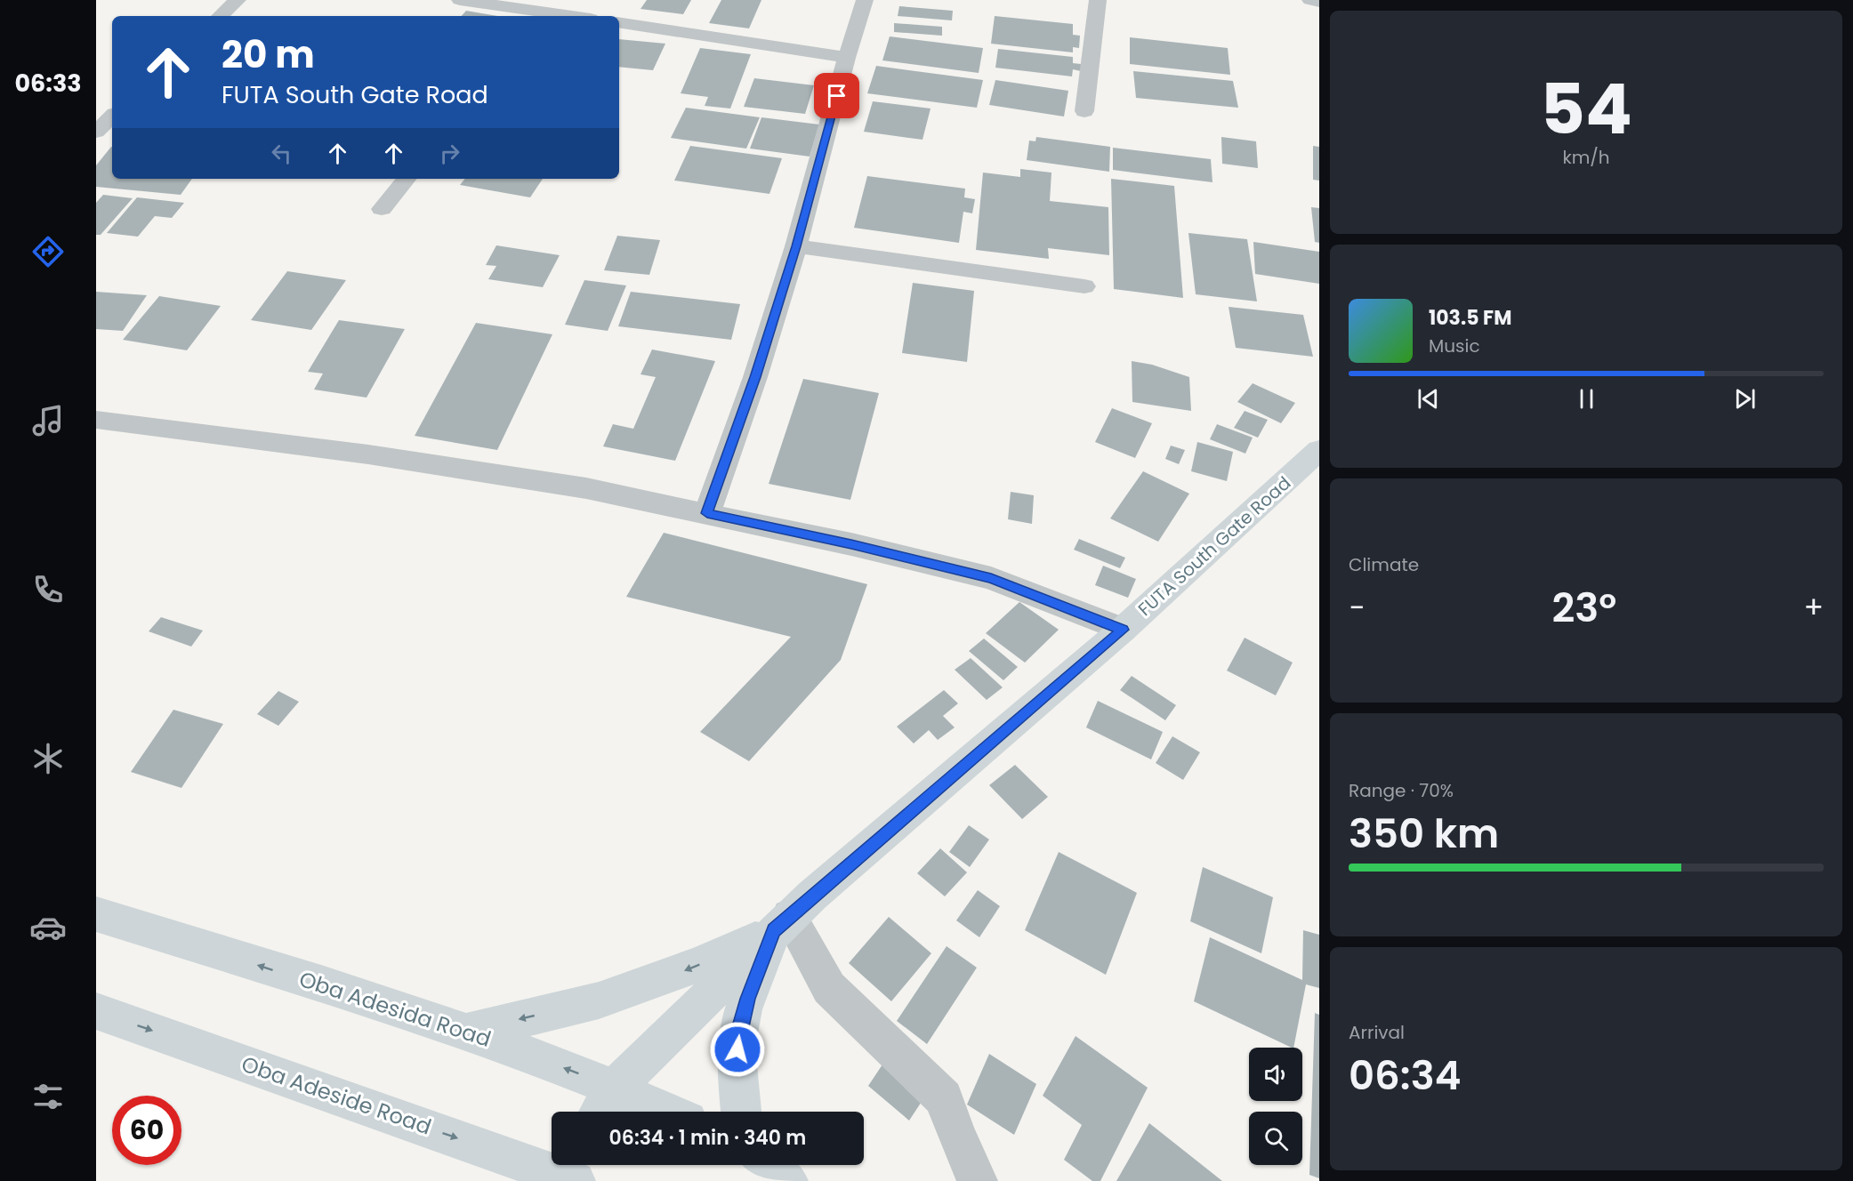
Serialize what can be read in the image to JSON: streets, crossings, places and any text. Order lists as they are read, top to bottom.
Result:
{
  "streets": {
    "main road": ["FUTA South Gate Road", "Oba Adesida Road", "Oba Adeside Road"]
  },
  "crossings": [
    ["FUTA South Gate Road", "Oba Adesida Road"]
  ],
  "one_way": ["Oba Adesida Road", "Oba Adeside Road"],
  "page": {
    "tabs": "06:33",
    "tile": [
      ["54", "km/h"],
      "Climate",
      ["Range · 70%", "350 km"],
      ["Arrival", "06:34"]
    ],
    "turn": ["20 m", "FUTA South Gate Road"],
    "song": ["103.5 FM", "Music"],
    "heat": ["−", "23°", "+"],
    "limit": "60",
    "trip": "06:34 · 1 min · 340 m"
  }
}
